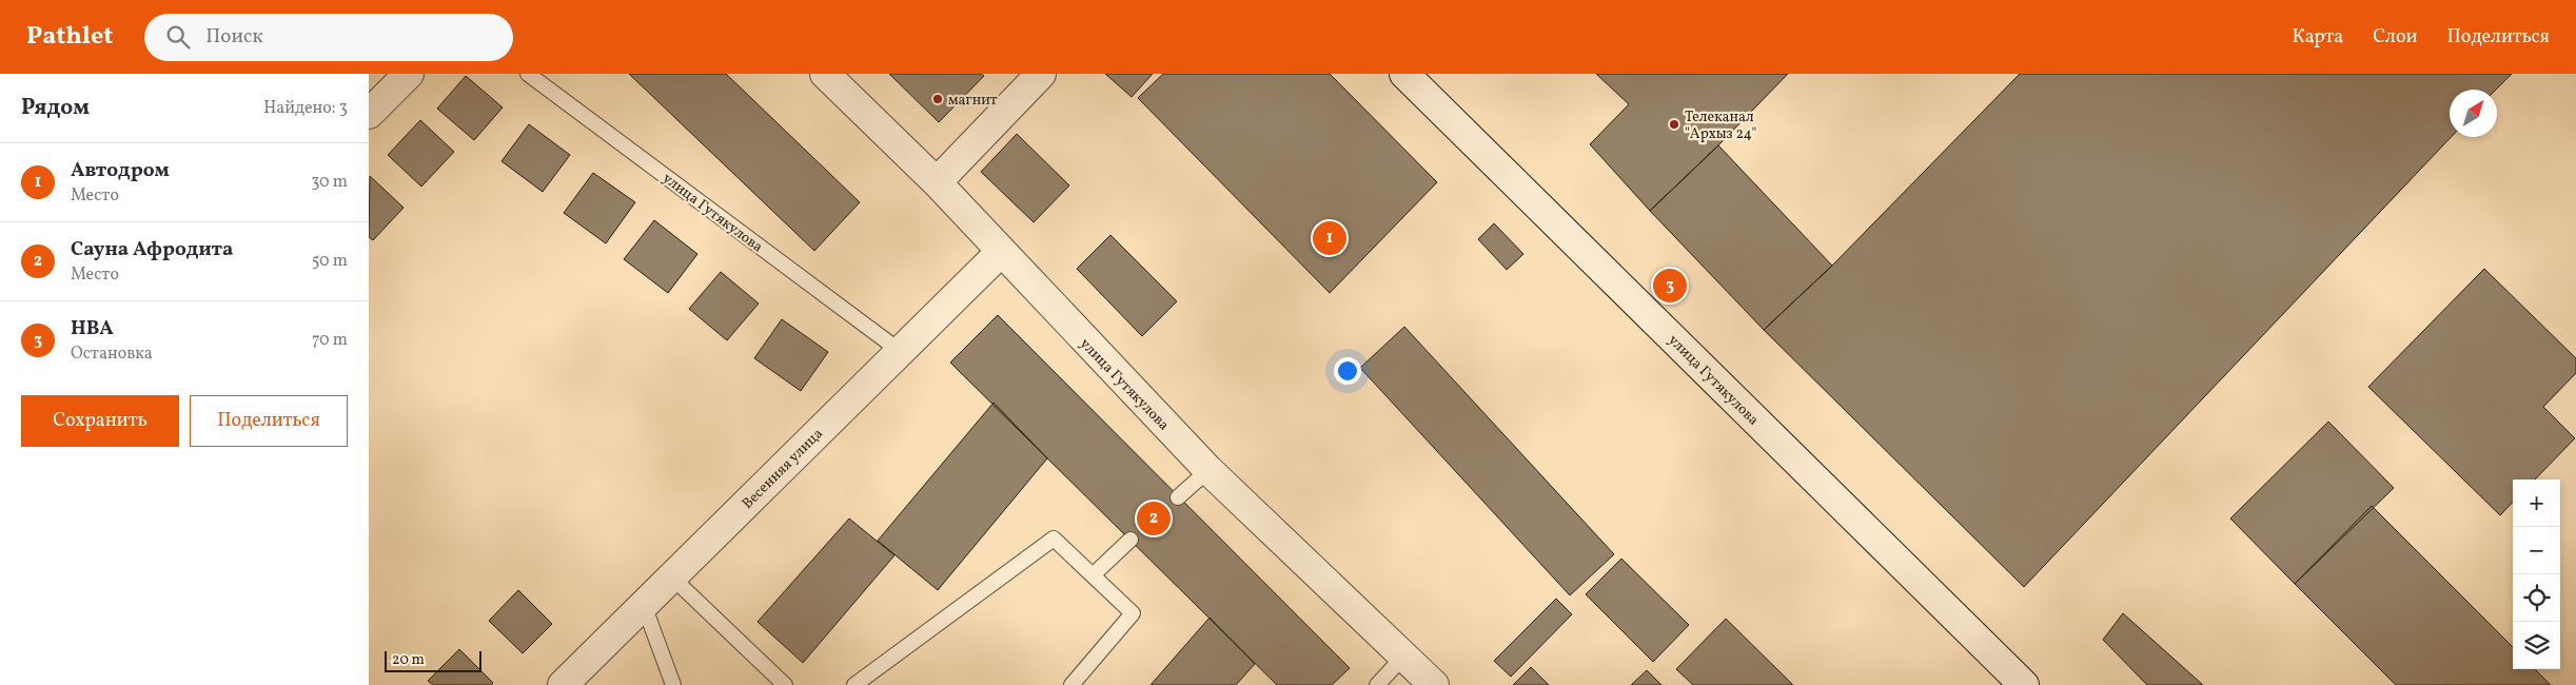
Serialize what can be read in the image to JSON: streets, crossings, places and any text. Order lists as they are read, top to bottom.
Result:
{
  "streets": {
    "street": ["улица Гутякулова", "Весенняя улица"]
  },
  "crossings": [
    ["улица Гутякулова", "Весенняя улица"]
  ],
  "places": ["магнит", "Телеканал \"Архыз 24\""],
  "scale_bar": "20 m",
  "north": "top right",
  "page": {
    "header": "Pathlet",
    "search": "Поиск",
    "nav": ["Карта", "Слои", "Поделиться"],
    "heading": ["Рядом", "Найдено: 3"],
    "list": [
      {
        "mark": "1",
        "name": "Автодром",
        "note": "Место",
        "value": "30 m"
      },
      {
        "mark": "2",
        "name": "Сауна Афродита",
        "note": "Место",
        "value": "50 m"
      },
      {
        "mark": "3",
        "name": "НВА",
        "note": "Остановка",
        "value": "70 m"
      }
    ],
    "pins": ["1", "3", "2"],
    "buttons": ["Сохранить", "Поделиться"],
    "map_buttons": ["+", "−"],
    "scale": "20 m"
  }
}
